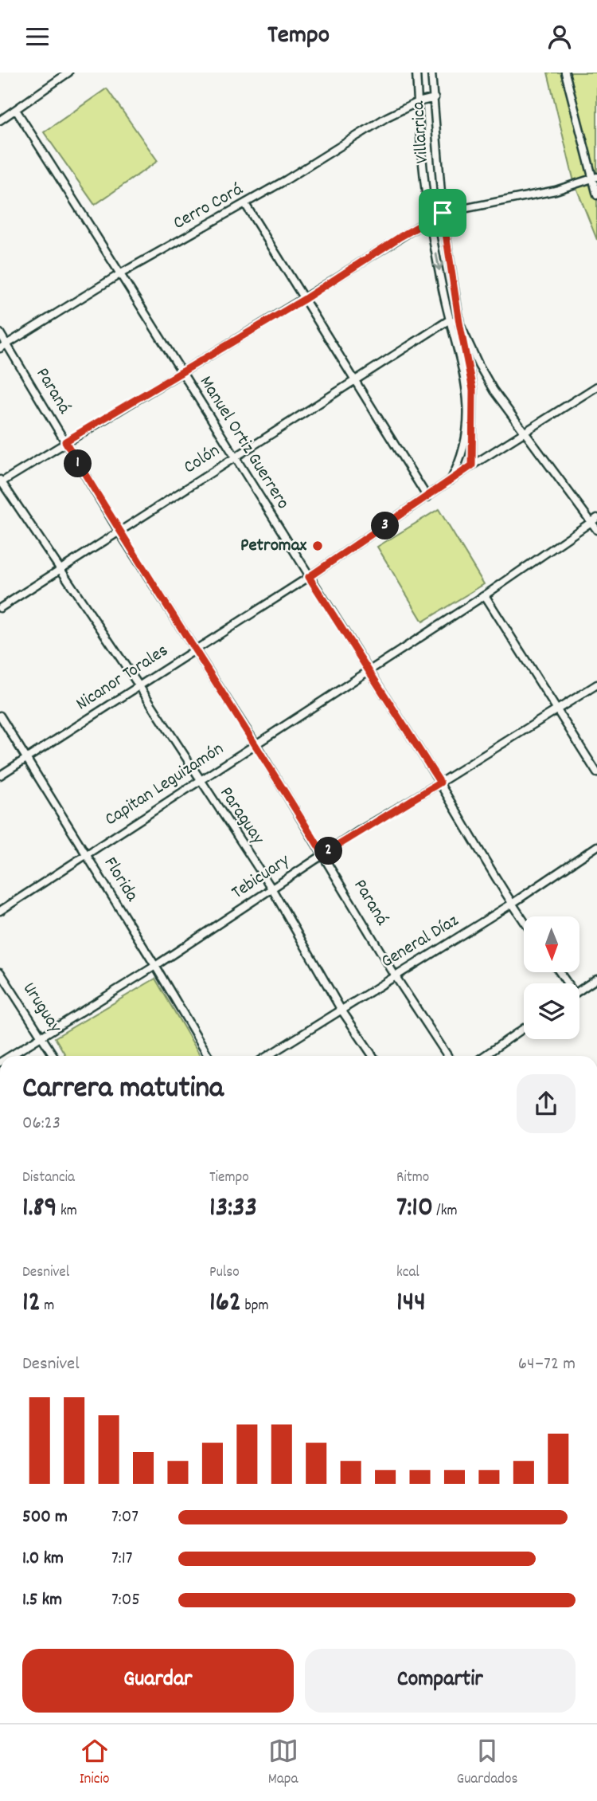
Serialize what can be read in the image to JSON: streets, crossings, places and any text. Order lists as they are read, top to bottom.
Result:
{
  "streets": {
    "street": [
      "Villarrica",
      "Cerro Corá",
      "Paraná",
      "Manuel Ortiz Guerrero",
      "Colón",
      "Nicanor Torales",
      "Capitan Leguizamón",
      "Paraguay",
      "Tebicuary",
      "Florida",
      "General Díaz",
      "Uruguay"
    ]
  },
  "crossings": [
    ["Villarrica", "Cerro Corá"],
    ["Villarrica", "Colón"],
    ["Villarrica", "Nicanor Torales"],
    ["Villarrica", "Capitan Leguizamón"],
    ["Cerro Corá", "Paraná"],
    ["Cerro Corá", "Manuel Ortiz Guerrero"],
    ["Paraná", "Colón"],
    ["Paraná", "Nicanor Torales"],
    ["Paraná", "Capitan Leguizamón"],
    ["Paraná", "Tebicuary"],
    ["Paraná", "General Díaz"],
    ["Manuel Ortiz Guerrero", "Colón"],
    ["Manuel Ortiz Guerrero", "Nicanor Torales"],
    ["Manuel Ortiz Guerrero", "Capitan Leguizamón"],
    ["Manuel Ortiz Guerrero", "Tebicuary"],
    ["Manuel Ortiz Guerrero", "General Díaz"],
    ["Colón", "Paraguay"],
    ["Nicanor Torales", "Paraguay"],
    ["Nicanor Torales", "Florida"],
    ["Capitan Leguizamón", "Paraguay"],
    ["Capitan Leguizamón", "Florida"],
    ["Paraguay", "Tebicuary"],
    ["Paraguay", "General Díaz"],
    ["Tebicuary", "Florida"],
    ["Tebicuary", "Uruguay"]
  ],
  "places": ["Petromax"],
  "north": "bottom",
  "page": {
    "header": "Tempo",
    "pins": ["1", "3", "2"],
    "heading": ["Carrera matutina", "06:23"],
    "stats": [
      ["Distancia", "1.89 km"],
      ["Tiempo", "13:33"],
      ["Ritmo", "7:10 /km"],
      ["Desnivel", "12 m"],
      ["Pulso", "162 bpm"],
      ["kcal", "144"]
    ],
    "chart": ["Desnivel", "64–72 m"],
    "list": [
      {
        "name": "500 m",
        "note": "7:07"
      },
      {
        "name": "1.0 km",
        "note": "7:17"
      },
      {
        "name": "1.5 km",
        "note": "7:05"
      }
    ],
    "buttons": ["Guardar", "Compartir"],
    "tabs": ["Inicio", "Mapa", "Guardados"]
  }
}
